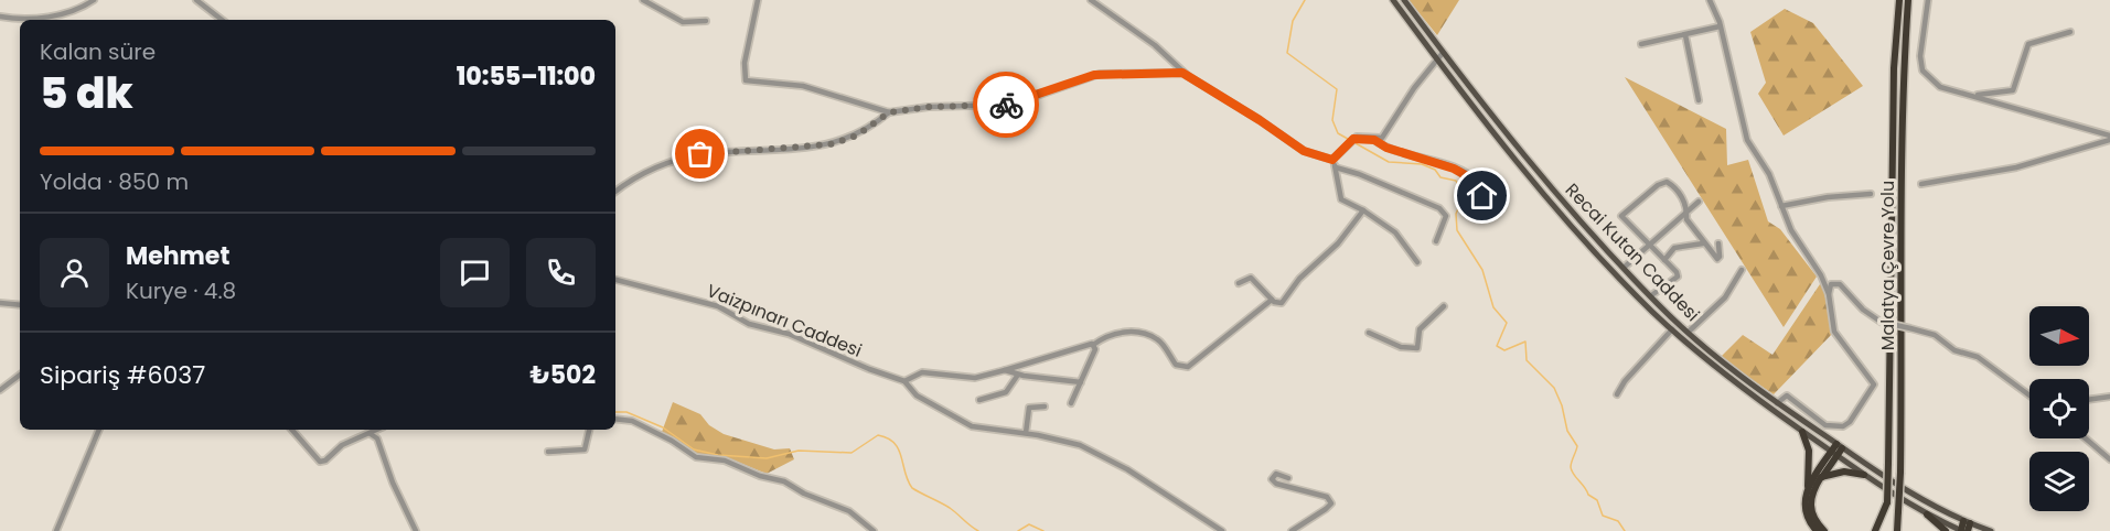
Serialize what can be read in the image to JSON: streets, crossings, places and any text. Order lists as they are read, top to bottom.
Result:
{
  "streets": {
    "highway": ["Malatya Çevre Yolu"],
    "main road": ["Recai Kutan Caddesi"],
    "street": ["Vaizpınarı Caddesi"]
  },
  "north": "right",
  "page": {
    "heading": ["5 dk", "Kalan süre", "10:55–11:00"],
    "panel": [
      "Mehmet",
      "Kurye · 4.8",
      "Sipariş #6037",
      "₺502"
    ],
    "bar": "Yolda · 850 m"
  }
}
